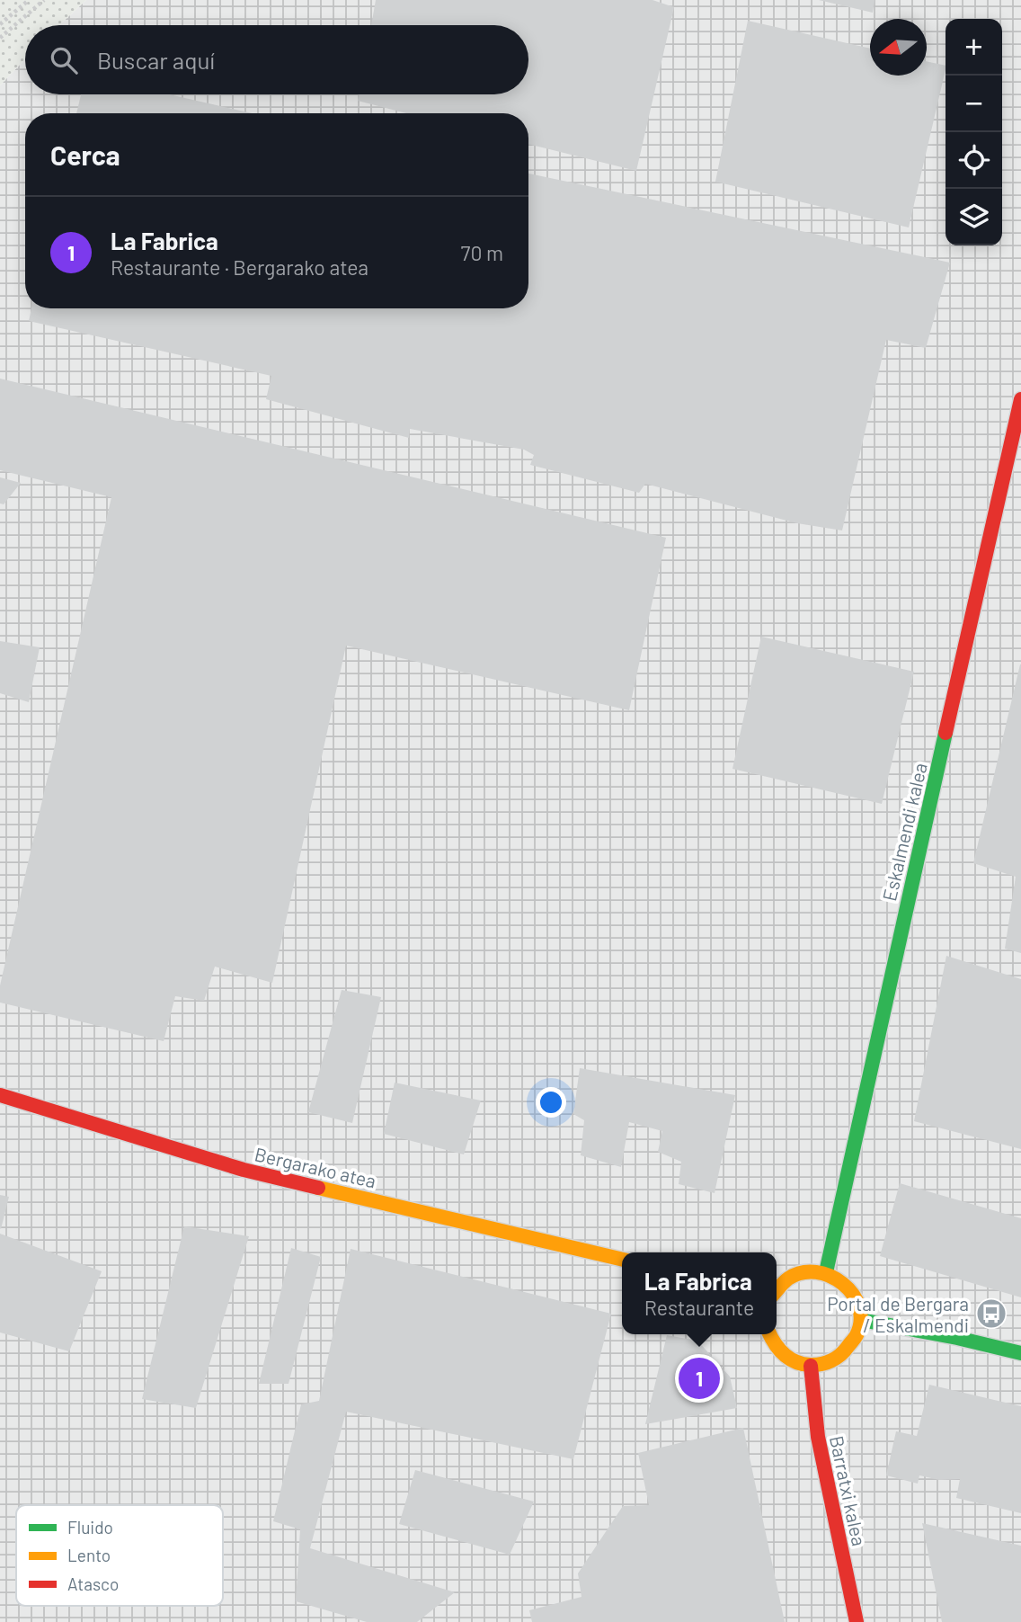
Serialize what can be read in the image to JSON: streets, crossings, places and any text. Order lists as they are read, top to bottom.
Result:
{
  "streets": {
    "street": ["Eskalmendi kalea", "Bergarako atea", "Barratxi kalea"]
  },
  "places": {
    "bus stop": ["Portal de Bergara / Eskalmendi"]
  },
  "legend": ["Fluido", "Lento", "Atasco"],
  "north": "left",
  "page": {
    "map_buttons": ["+", "−"],
    "search": "Buscar aquí",
    "heading": "Cerca",
    "list": [
      {
        "mark": "1",
        "name": "La Fabrica",
        "note": "Restaurante · Bergarako atea",
        "value": "70 m"
      }
    ],
    "popup": ["La Fabrica", "Restaurante"],
    "pins": "1"
  }
}
